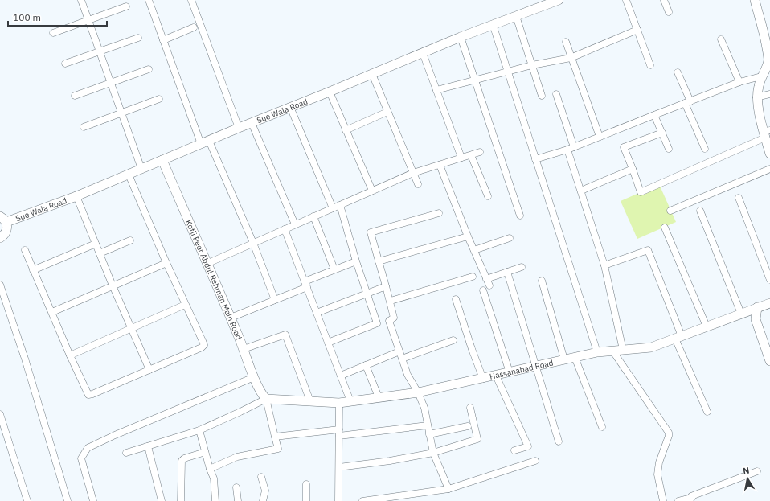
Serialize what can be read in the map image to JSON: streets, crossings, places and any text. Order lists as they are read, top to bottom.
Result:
{
  "streets": {
    "street": ["Sue Wala Road", "Kotli Peer Abdul Rehman Main Road", "Hassanabad Road"]
  },
  "crossings": [
    ["Sue Wala Road", "Kotli Peer Abdul Rehman Main Road"],
    ["Kotli Peer Abdul Rehman Main Road", "Hassanabad Road"]
  ],
  "scale_bar": "100 m",
  "north": "top"
}
